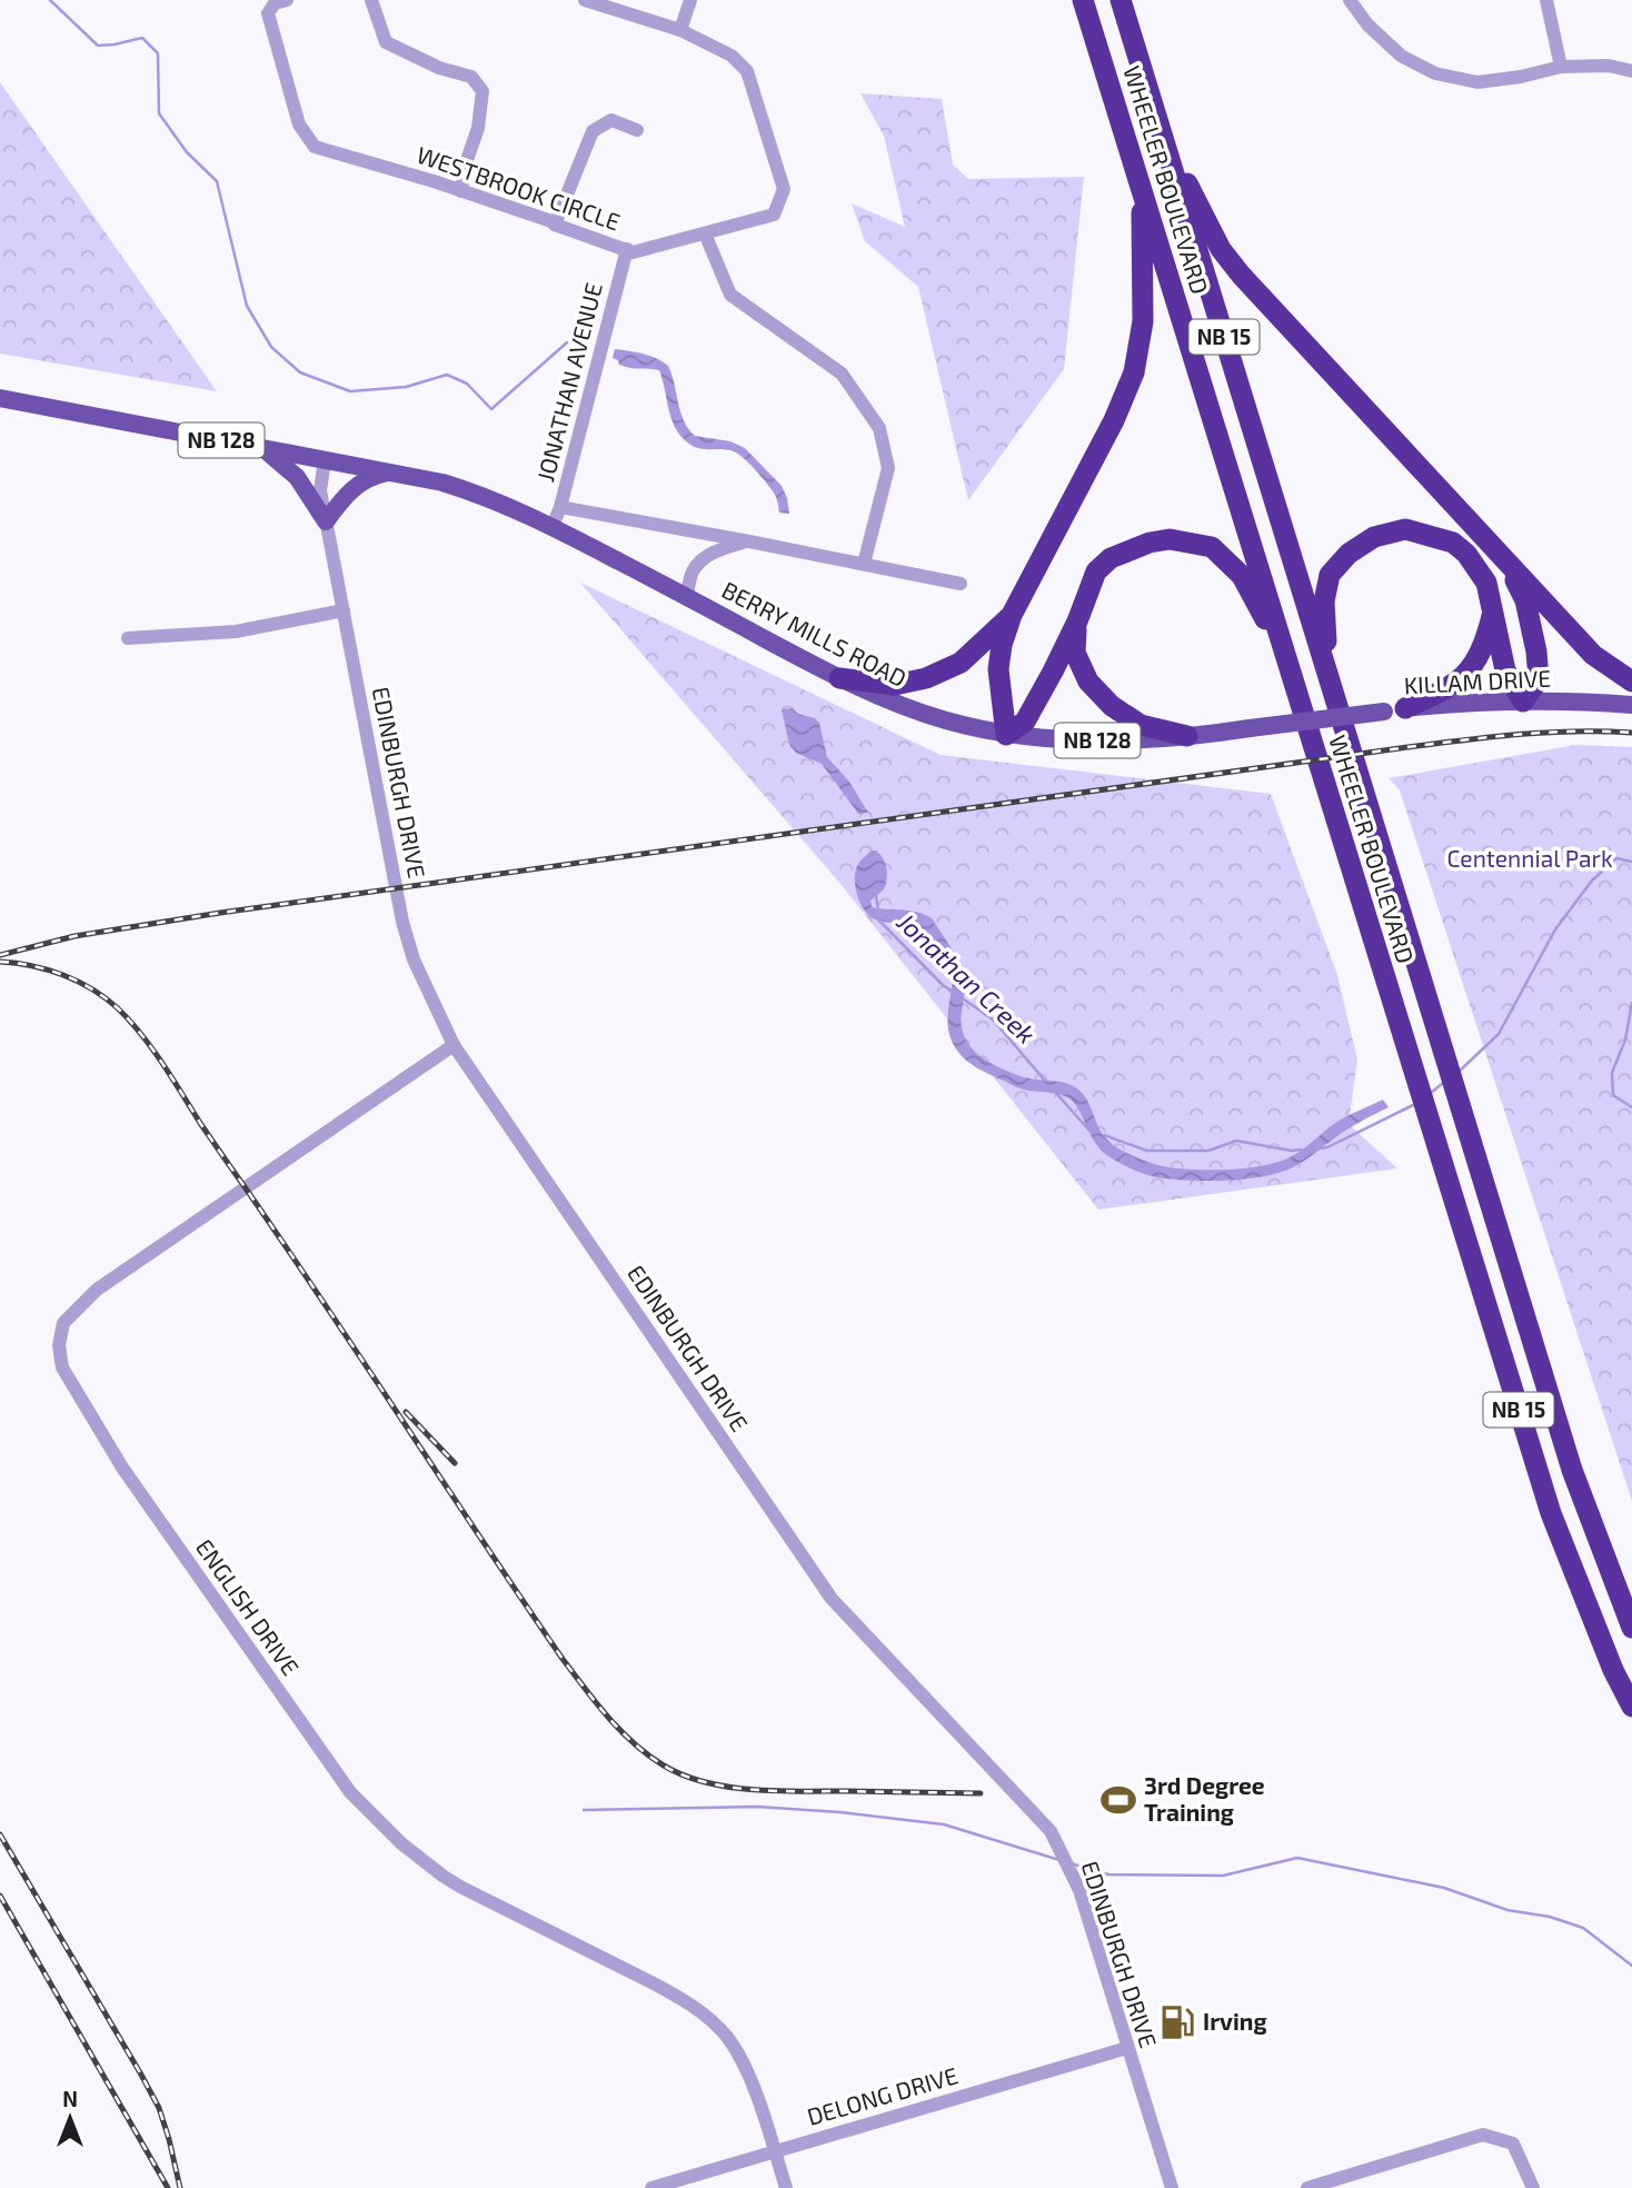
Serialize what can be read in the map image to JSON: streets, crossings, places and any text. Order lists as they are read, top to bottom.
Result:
{
  "streets": {
    "highway": ["WHEELER BOULEVARD", "NB 15"],
    "main road": ["NB 128", "BERRY MILLS ROAD", "KILLAM DRIVE"],
    "street": [
      "WESTBROOK CIRCLE",
      "JONATHAN AVENUE",
      "EDINBURGH DRIVE",
      "ENGLISH DRIVE",
      "DELONG DRIVE"
    ]
  },
  "crossings": [
    ["WESTBROOK CIRCLE", "JONATHAN AVENUE"],
    ["JONATHAN AVENUE", "BERRY MILLS ROAD"],
    ["NB 128", "BERRY MILLS ROAD"],
    ["NB 128", "EDINBURGH DRIVE"],
    ["BERRY MILLS ROAD", "KILLAM DRIVE"],
    ["EDINBURGH DRIVE", "ENGLISH DRIVE"],
    ["EDINBURGH DRIVE", "DELONG DRIVE"],
    ["ENGLISH DRIVE", "DELONG DRIVE"]
  ],
  "water": ["Jonathan Creek"],
  "parks": ["Centennial Park"],
  "places": {
    "sports": ["3rd Degree Training"],
    "fuel station": ["Irving"]
  },
  "north": "top"
}
